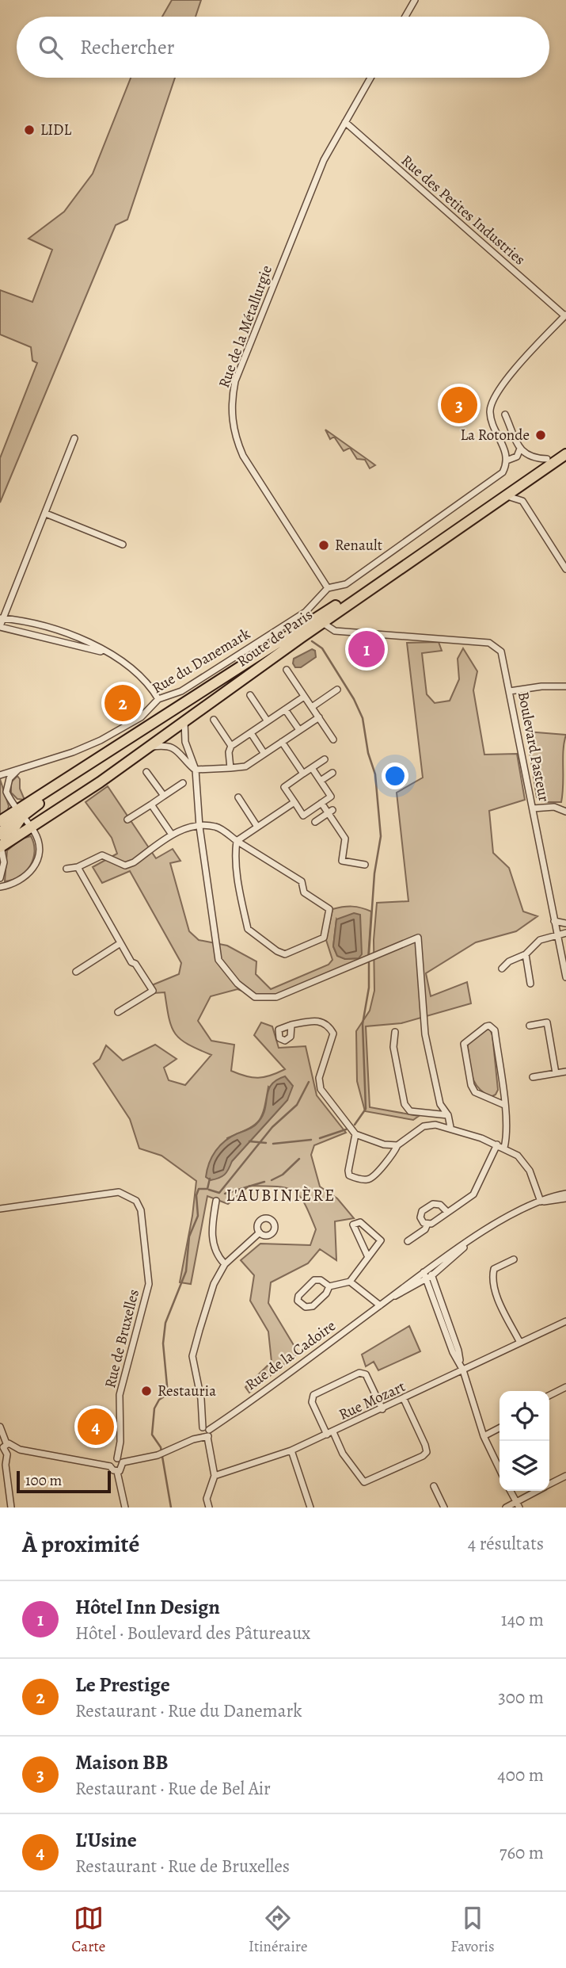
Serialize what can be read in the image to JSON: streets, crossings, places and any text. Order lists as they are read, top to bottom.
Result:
{
  "streets": {
    "main road": ["Route de Paris"],
    "street": [
      "Rue des Petites Industries",
      "Rue de la Métallurgie",
      "Rue du Danemark",
      "Boulevard Pasteur",
      "Rue de Bruxelles",
      "Rue de la Cadoire",
      "Rue Mozart"
    ]
  },
  "crossings": [
    ["Rue des Petites Industries", "Rue de la Métallurgie"],
    ["Rue de la Métallurgie", "Rue du Danemark"],
    ["Route de Paris", "Boulevard Pasteur"]
  ],
  "districts": ["L'AUBINIÈRE"],
  "places": [
    "LIDL",
    "La Rotonde",
    "Renault",
    "Restauria"
  ],
  "scale_bar": "100 m",
  "page": {
    "search": "Rechercher",
    "pins": [
      "3",
      "1",
      "2",
      "4"
    ],
    "scale": "100 m",
    "heading": ["À proximité", "4 résultats"],
    "list": [
      {
        "mark": "1",
        "name": "Hôtel Inn Design",
        "note": "Hôtel · Boulevard des Pâtureaux",
        "value": "140 m"
      },
      {
        "mark": "2",
        "name": "Le Prestige",
        "note": "Restaurant · Rue du Danemark",
        "value": "300 m"
      },
      {
        "mark": "3",
        "name": "Maison BB",
        "note": "Restaurant · Rue de Bel Air",
        "value": "400 m"
      },
      {
        "mark": "4",
        "name": "L'Usine",
        "note": "Restaurant · Rue de Bruxelles",
        "value": "760 m"
      }
    ],
    "nav": ["Carte", "Itinéraire", "Favoris"]
  }
}
